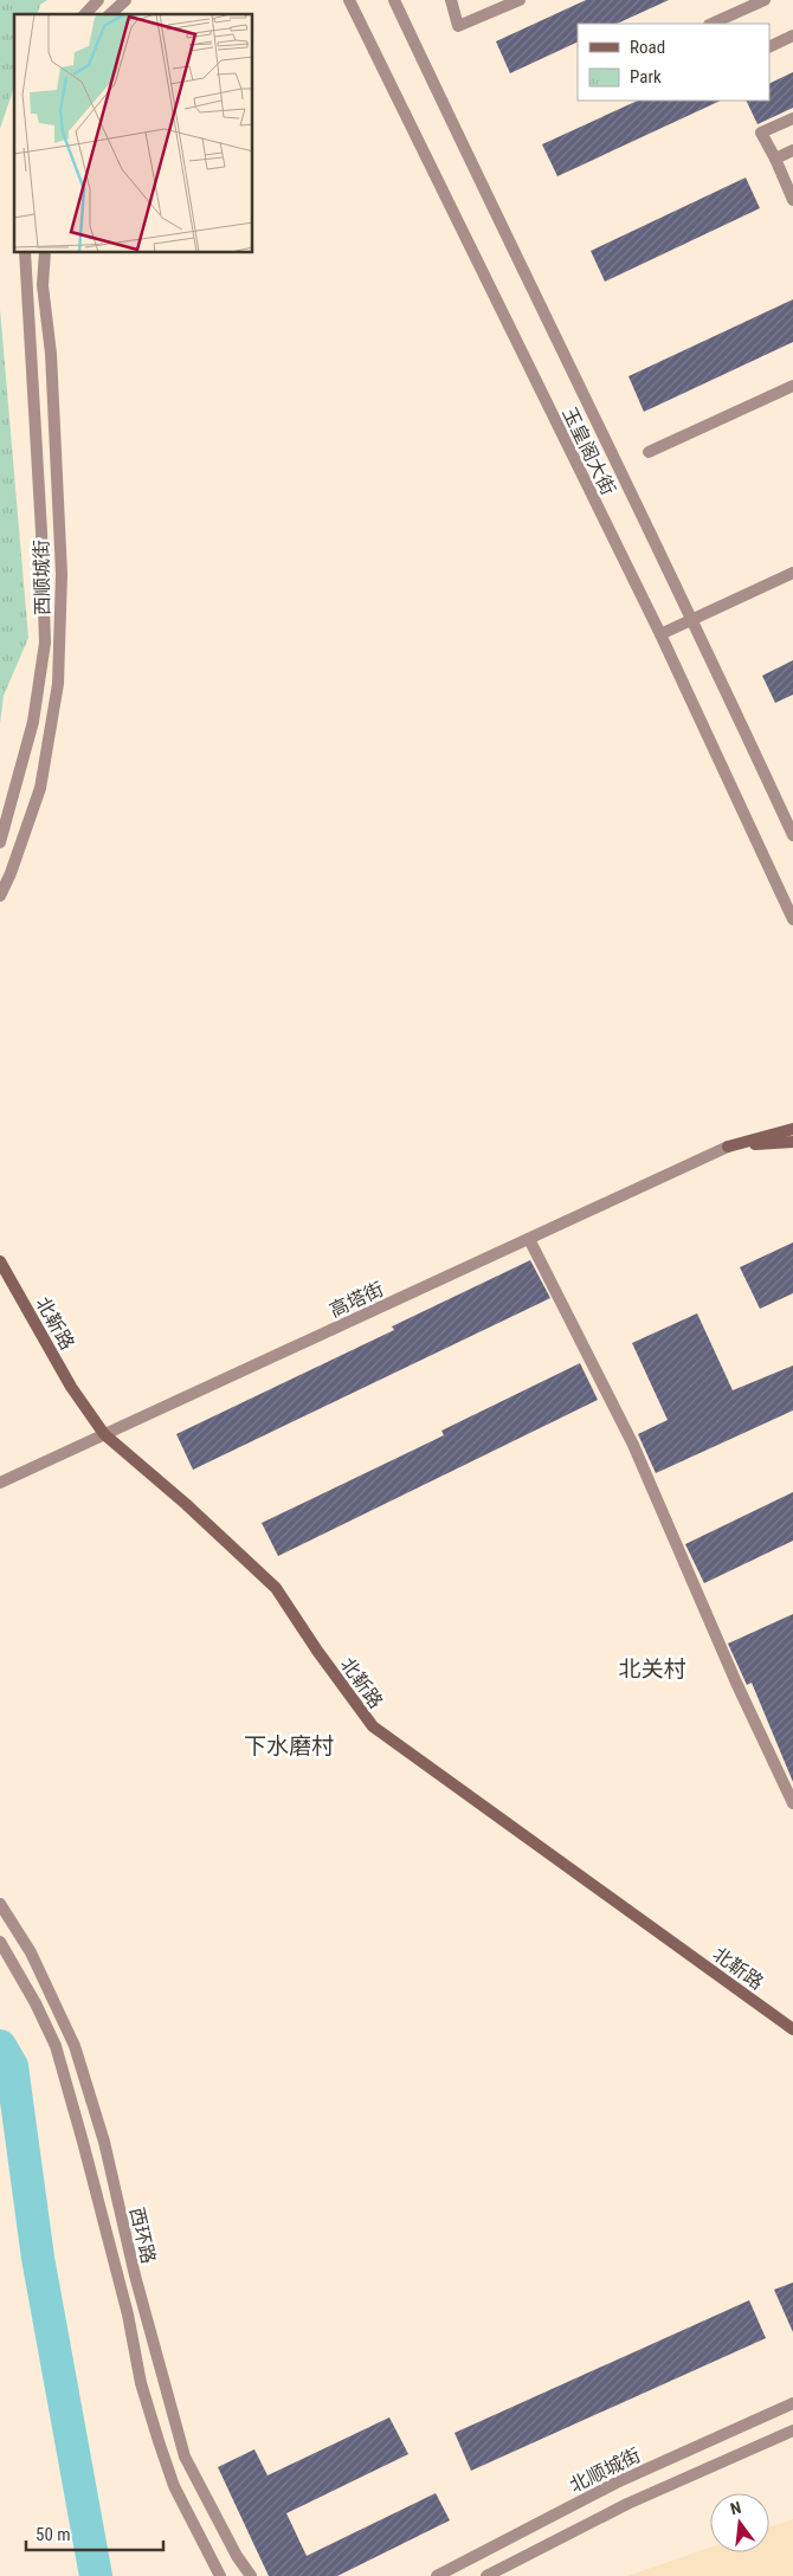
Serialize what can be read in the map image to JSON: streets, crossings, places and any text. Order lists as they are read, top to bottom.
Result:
{
  "streets": {
    "main road": ["高塔街", "北靳路"],
    "street": [
      "玉皇阁大街",
      "西顺城街",
      "西环路",
      "北顺城街"
    ]
  },
  "crossings": [
    ["高塔街", "北靳路"]
  ],
  "districts": ["北关村", "下水磨村"],
  "legend": ["Road", "Park"],
  "scale_bar": "50 m",
  "north": "top"
}
